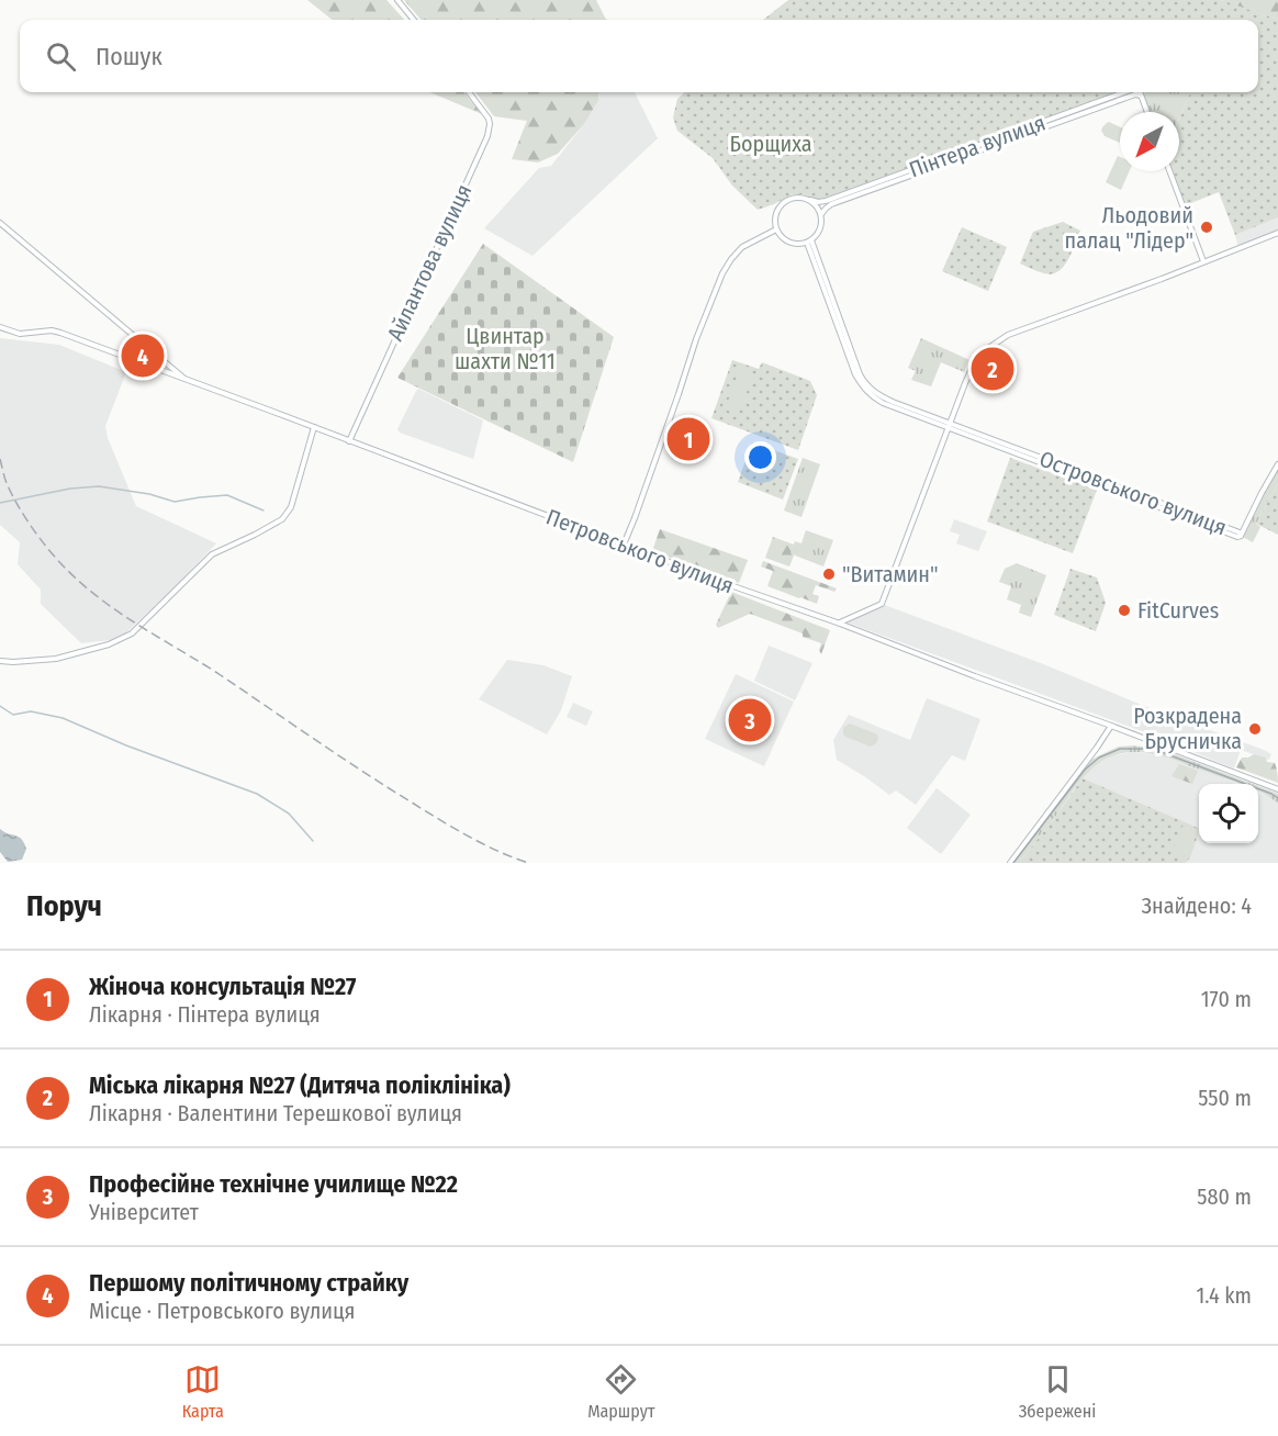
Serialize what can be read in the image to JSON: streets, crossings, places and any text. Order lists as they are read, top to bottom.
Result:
{
  "streets": {
    "street": [
      "Пінтера вулиця",
      "Айлантова вулиця",
      "Островського вулиця",
      "Петровського вулиця"
    ]
  },
  "crossings": [
    ["Пінтера вулиця", "Островського вулиця"],
    ["Айлантова вулиця", "Петровського вулиця"]
  ],
  "parks": ["Борщиха", "Цвинтар шахти №11"],
  "places": [
    "Льодовий палац \"Лідер\"",
    "\"Витамин\"",
    "FitCurves",
    "Розкрадена Брусничка"
  ],
  "north": "bottom left",
  "page": {
    "search": "Пошук",
    "pins": [
      "4",
      "2",
      "1",
      "3"
    ],
    "heading": ["Поруч", "Знайдено: 4"],
    "list": [
      {
        "mark": "1",
        "name": "Жіноча консультація №27",
        "note": "Лікарня · Пінтера вулиця",
        "value": "170 m"
      },
      {
        "mark": "2",
        "name": "Міська лікарня №27 (Дитяча поліклініка)",
        "note": "Лікарня · Валентини Терешкової вулиця",
        "value": "550 m"
      },
      {
        "mark": "3",
        "name": "Професійне технічне училище №22",
        "note": "Університет",
        "value": "580 m"
      },
      {
        "mark": "4",
        "name": "Першому політичному страйку",
        "note": "Місце · Петровського вулиця",
        "value": "1.4 km"
      }
    ],
    "nav": ["Карта", "Маршрут", "Збережені"]
  }
}
